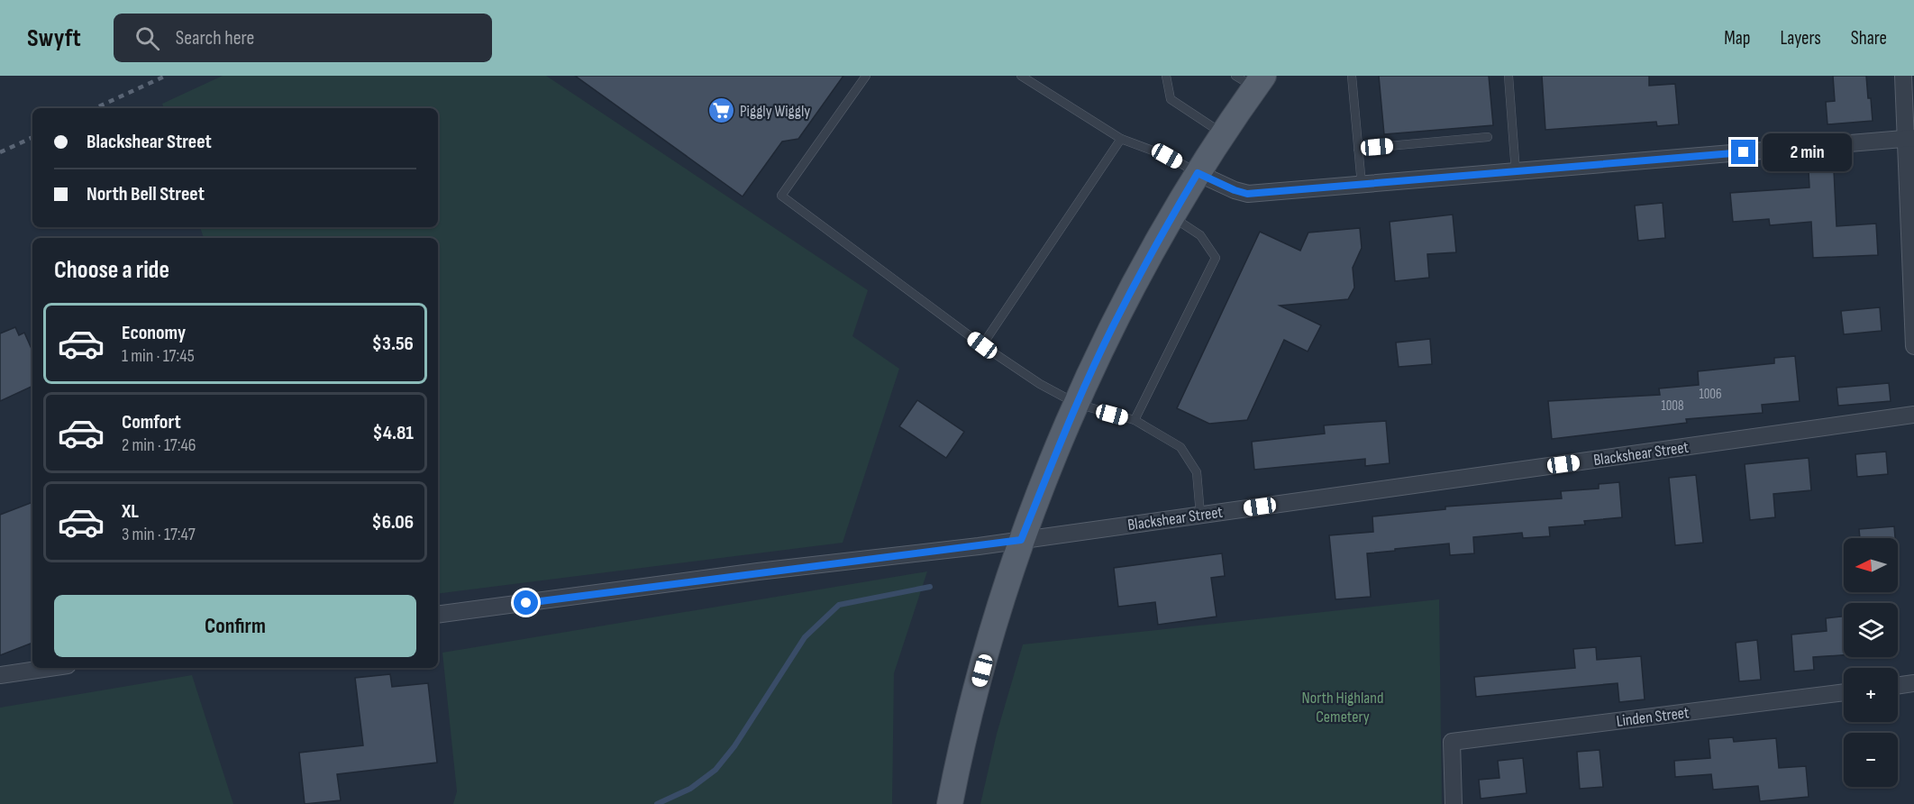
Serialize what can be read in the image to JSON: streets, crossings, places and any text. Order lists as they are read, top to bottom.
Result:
{
  "streets": {
    "street": ["Blackshear Street", "Linden Street"]
  },
  "parks": ["North Highland Cemetery"],
  "places": {
    "supermarket": ["Piggly Wiggly"]
  },
  "house_numbers": ["1006", "1008"],
  "north": "left",
  "page": {
    "header": "Swyft",
    "search": "Search here",
    "nav": ["Map", "Layers", "Share"],
    "banner": ["Blackshear Street", "North Bell Street"],
    "bubble": "2 min",
    "heading": "Choose a ride",
    "list": [
      {
        "name": "Economy",
        "note": "1 min · 17:45",
        "value": "$3.56"
      },
      {
        "name": "Comfort",
        "note": "2 min · 17:46",
        "value": "$4.81"
      },
      {
        "name": "XL",
        "note": "3 min · 17:47",
        "value": "$6.06"
      }
    ],
    "map_buttons": ["+", "−"],
    "buttons": "Confirm"
  }
}
